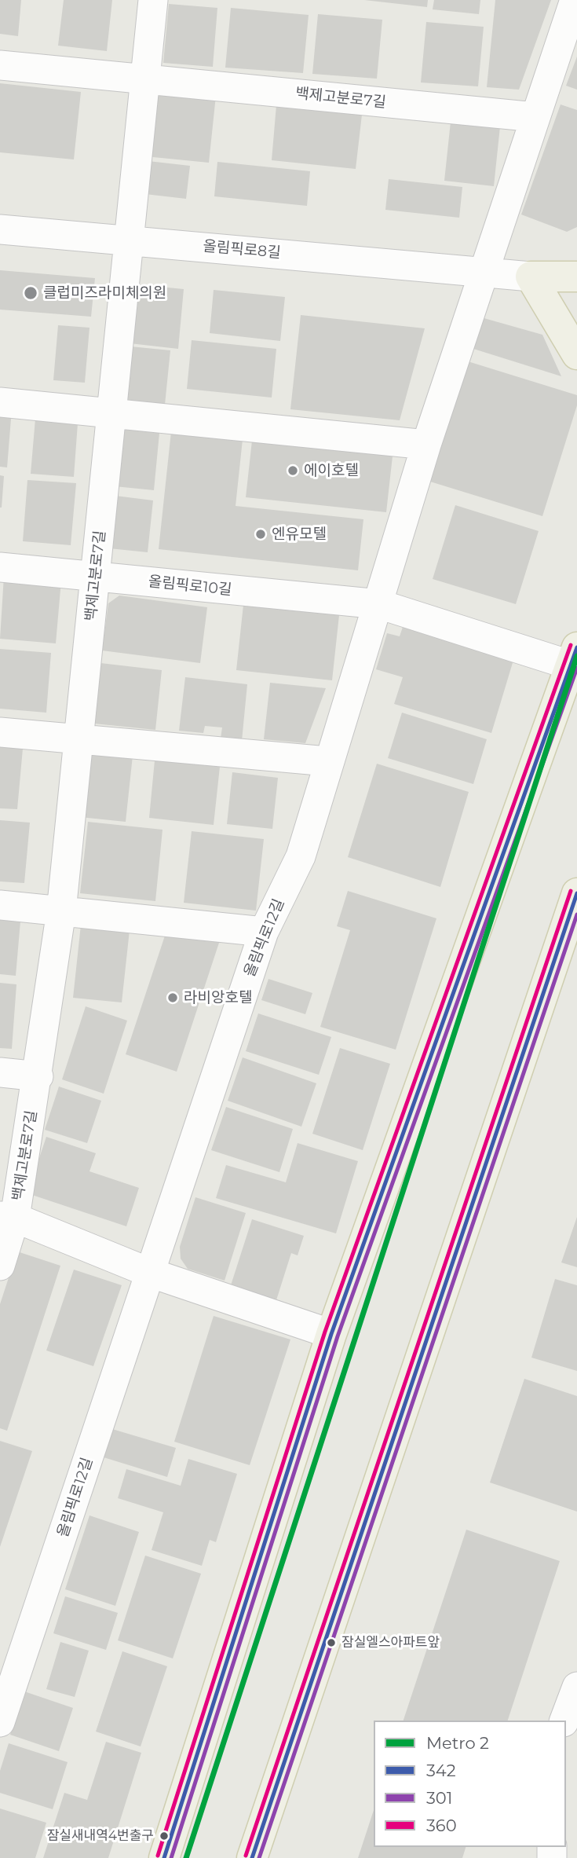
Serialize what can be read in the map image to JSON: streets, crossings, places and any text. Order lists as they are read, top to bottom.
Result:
{
  "streets": {
    "street": [
      "백제고분로7길",
      "올림픽로8길",
      "올림픽로10길",
      "올림픽로12길"
    ]
  },
  "crossings": [
    ["백제고분로7길", "올림픽로8길"],
    ["백제고분로7길", "올림픽로10길"],
    ["올림픽로10길", "올림픽로12길"]
  ],
  "places": [
    "클럽미즈라미체의원",
    "에이호텔",
    "엔유모텔",
    "라비앙호텔",
    "잠실엘스아파트앞",
    "잠실새내역4번출구"
  ],
  "lines": [
    "transit line 360",
    "transit line 342",
    "metro line 2",
    "transit line 301"
  ],
  "legend": [
    "Metro 2",
    "342",
    "301",
    "360"
  ]
}
